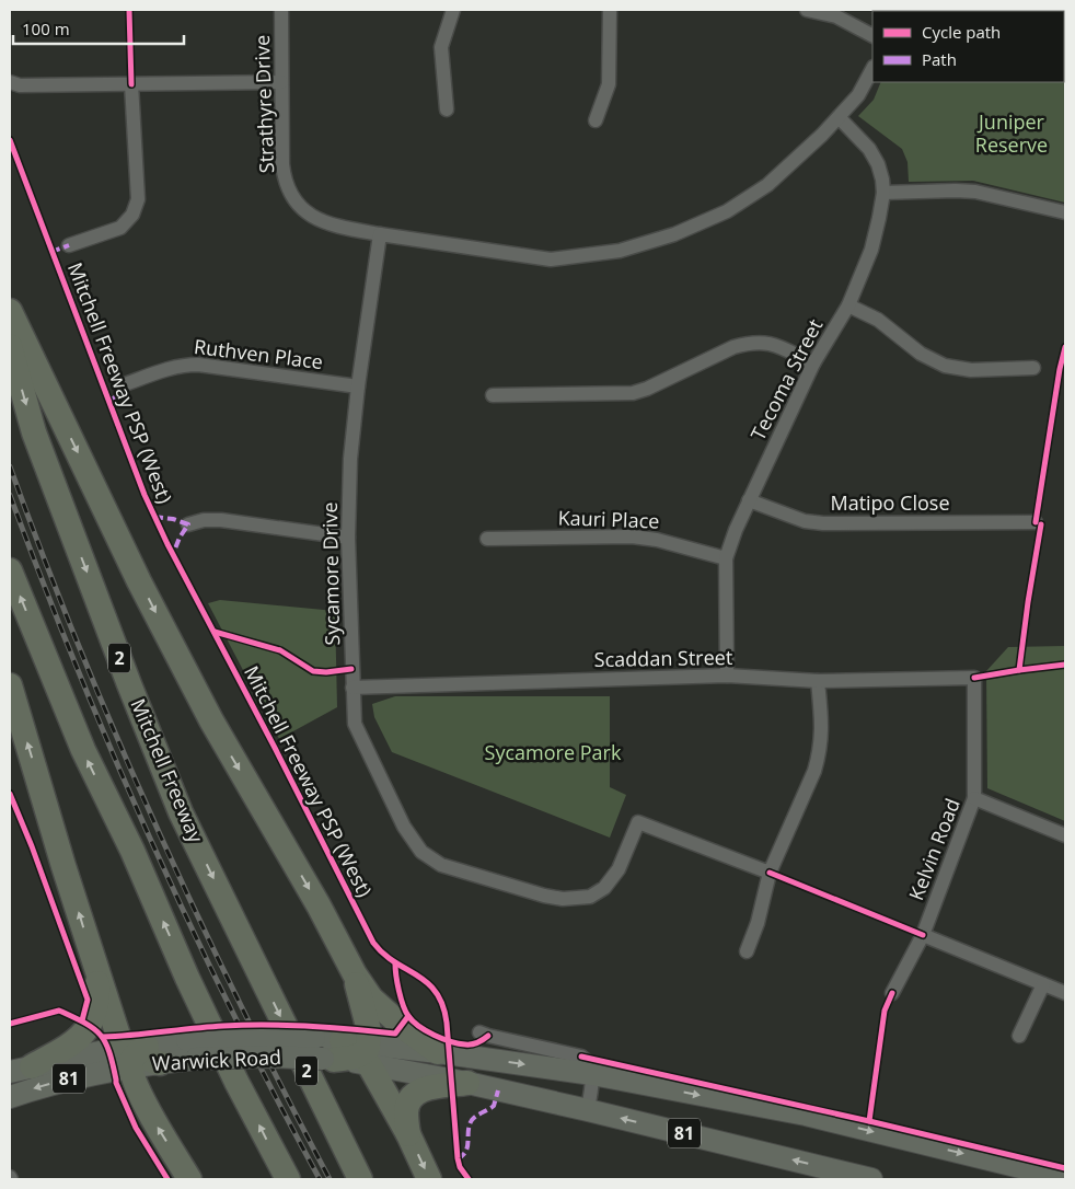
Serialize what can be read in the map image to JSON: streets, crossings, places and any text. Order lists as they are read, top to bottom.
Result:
{
  "streets": {
    "highway": ["2", "Mitchell Freeway"],
    "main road": ["Warwick Road", "81"],
    "street": [
      "Strathyre Drive",
      "Ruthven Place",
      "Tecoma Street",
      "Matipo Close",
      "Kauri Place",
      "Sycamore Drive",
      "Scaddan Street",
      "Kelvin Road"
    ],
    "cycle path": ["Mitchell Freeway PSP (West)"]
  },
  "crossings": [
    ["Strathyre Drive", "Sycamore Drive"],
    ["Ruthven Place", "Sycamore Drive"],
    ["Tecoma Street", "Matipo Close"],
    ["Tecoma Street", "Kauri Place"],
    ["Tecoma Street", "Scaddan Street"],
    ["Sycamore Drive", "Scaddan Street"],
    ["Scaddan Street", "Kelvin Road"]
  ],
  "parks": ["Juniper Reserve", "Sycamore Park"],
  "legend": ["Cycle path", "Path"],
  "scale_bar": "100 m"
}
